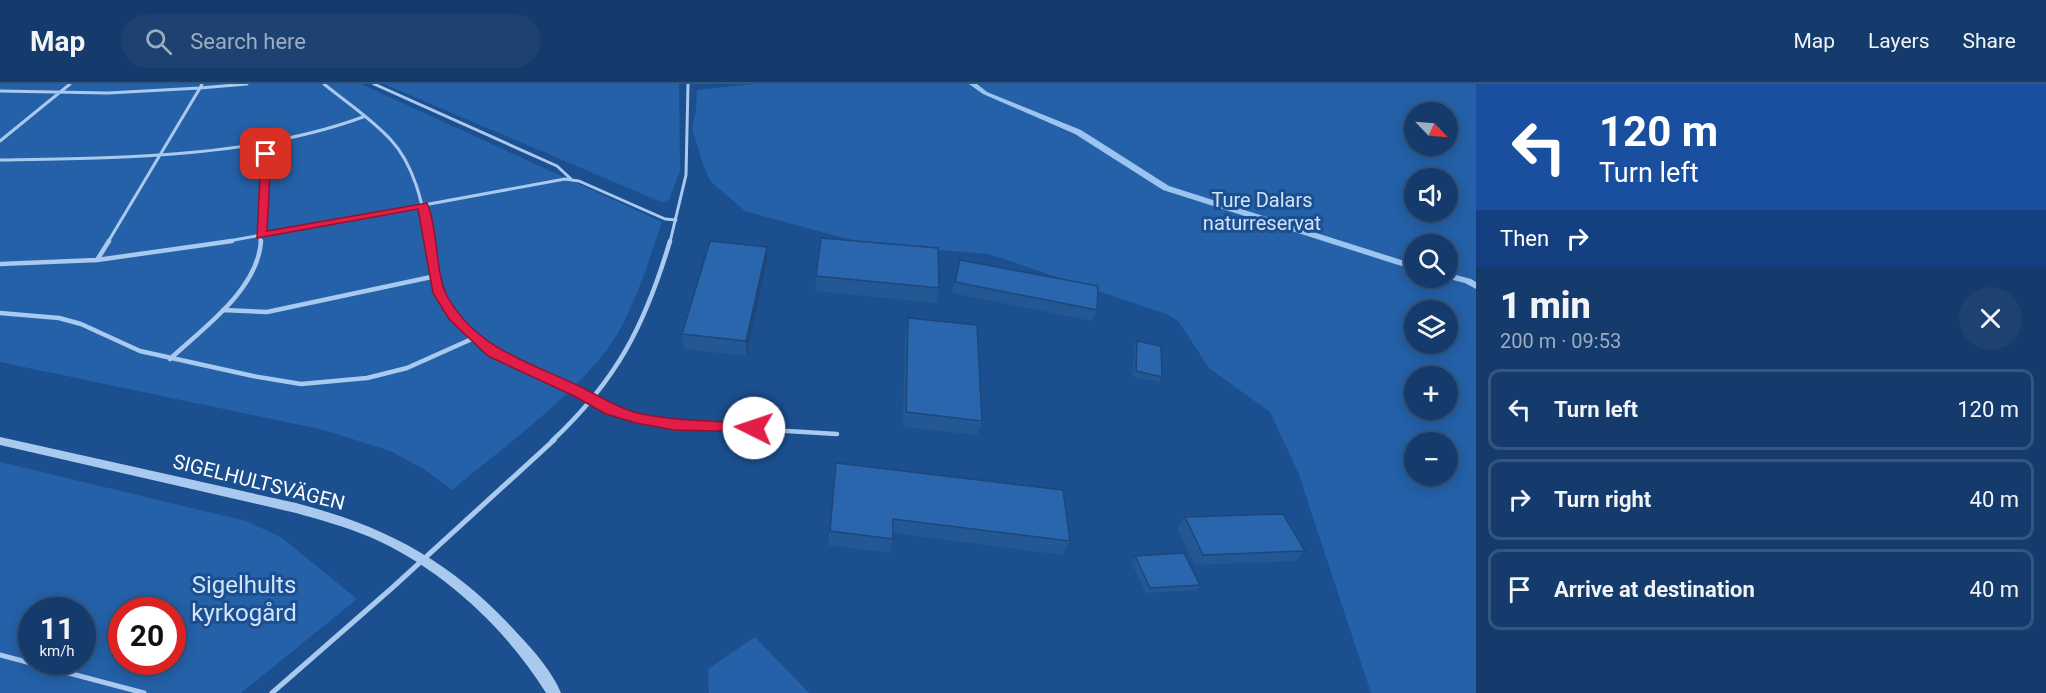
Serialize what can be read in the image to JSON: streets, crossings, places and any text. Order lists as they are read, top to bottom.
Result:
{
  "streets": {
    "street": ["SIGELHULTSVÄGEN"]
  },
  "parks": ["Ture Dalars naturreservat", "Sigelhults kyrkogård"],
  "north": "bottom right",
  "page": {
    "header": "Map",
    "search": "Search here",
    "nav": ["Map", "Layers", "Share"],
    "turn": ["120 m", "Turn left"],
    "map_buttons": ["+", "−"],
    "then": "Then",
    "heading": ["1 min", "200 m · 09:53"],
    "list": [
      {
        "name": "Turn left",
        "value": "120 m"
      },
      {
        "name": "Turn right",
        "value": "40 m"
      },
      {
        "name": "Arrive at destination",
        "value": "40 m"
      }
    ],
    "speed": "11 km/h",
    "limit": "20"
  }
}
